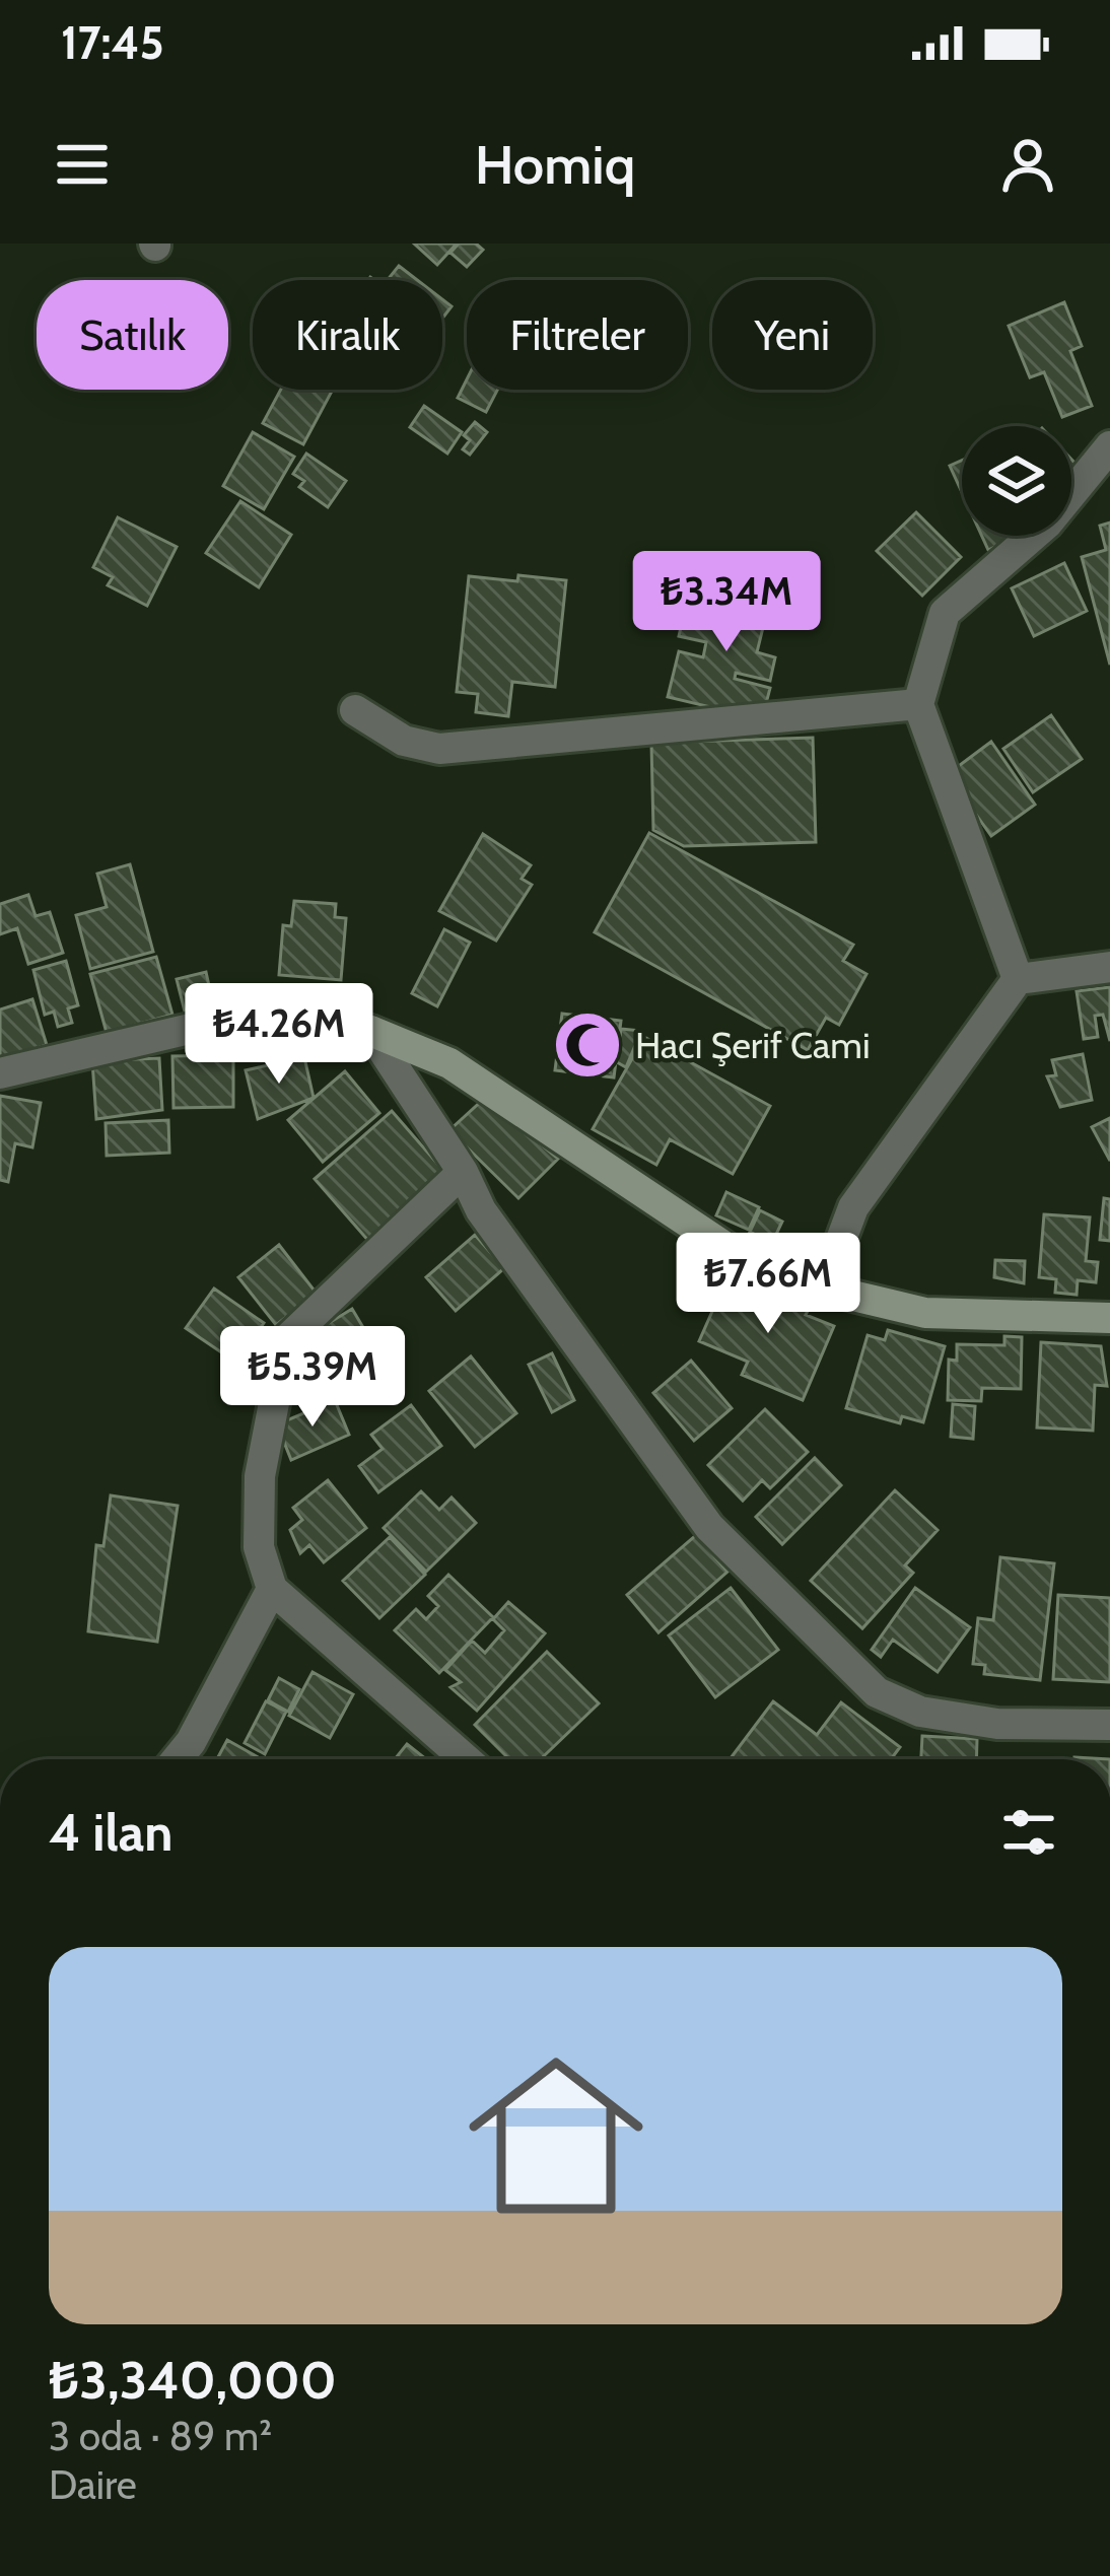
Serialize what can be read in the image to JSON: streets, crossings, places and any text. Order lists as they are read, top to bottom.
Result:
{
  "places": {
    "mosque": ["Hacı Şerif Cami"]
  },
  "page": {
    "status": "17:45",
    "header": "Homiq",
    "chip": [
      "Satılık",
      "Kiralık",
      "Filtreler",
      "Yeni"
    ],
    "price": [
      "₺3.34M",
      "₺4.26M",
      "₺7.66M",
      "₺5.39M"
    ],
    "heading": "4 ilan",
    "list": [
      {
        "name": "₺3,340,000",
        "note": "3 oda · 89 m² · Daire"
      }
    ]
  }
}
